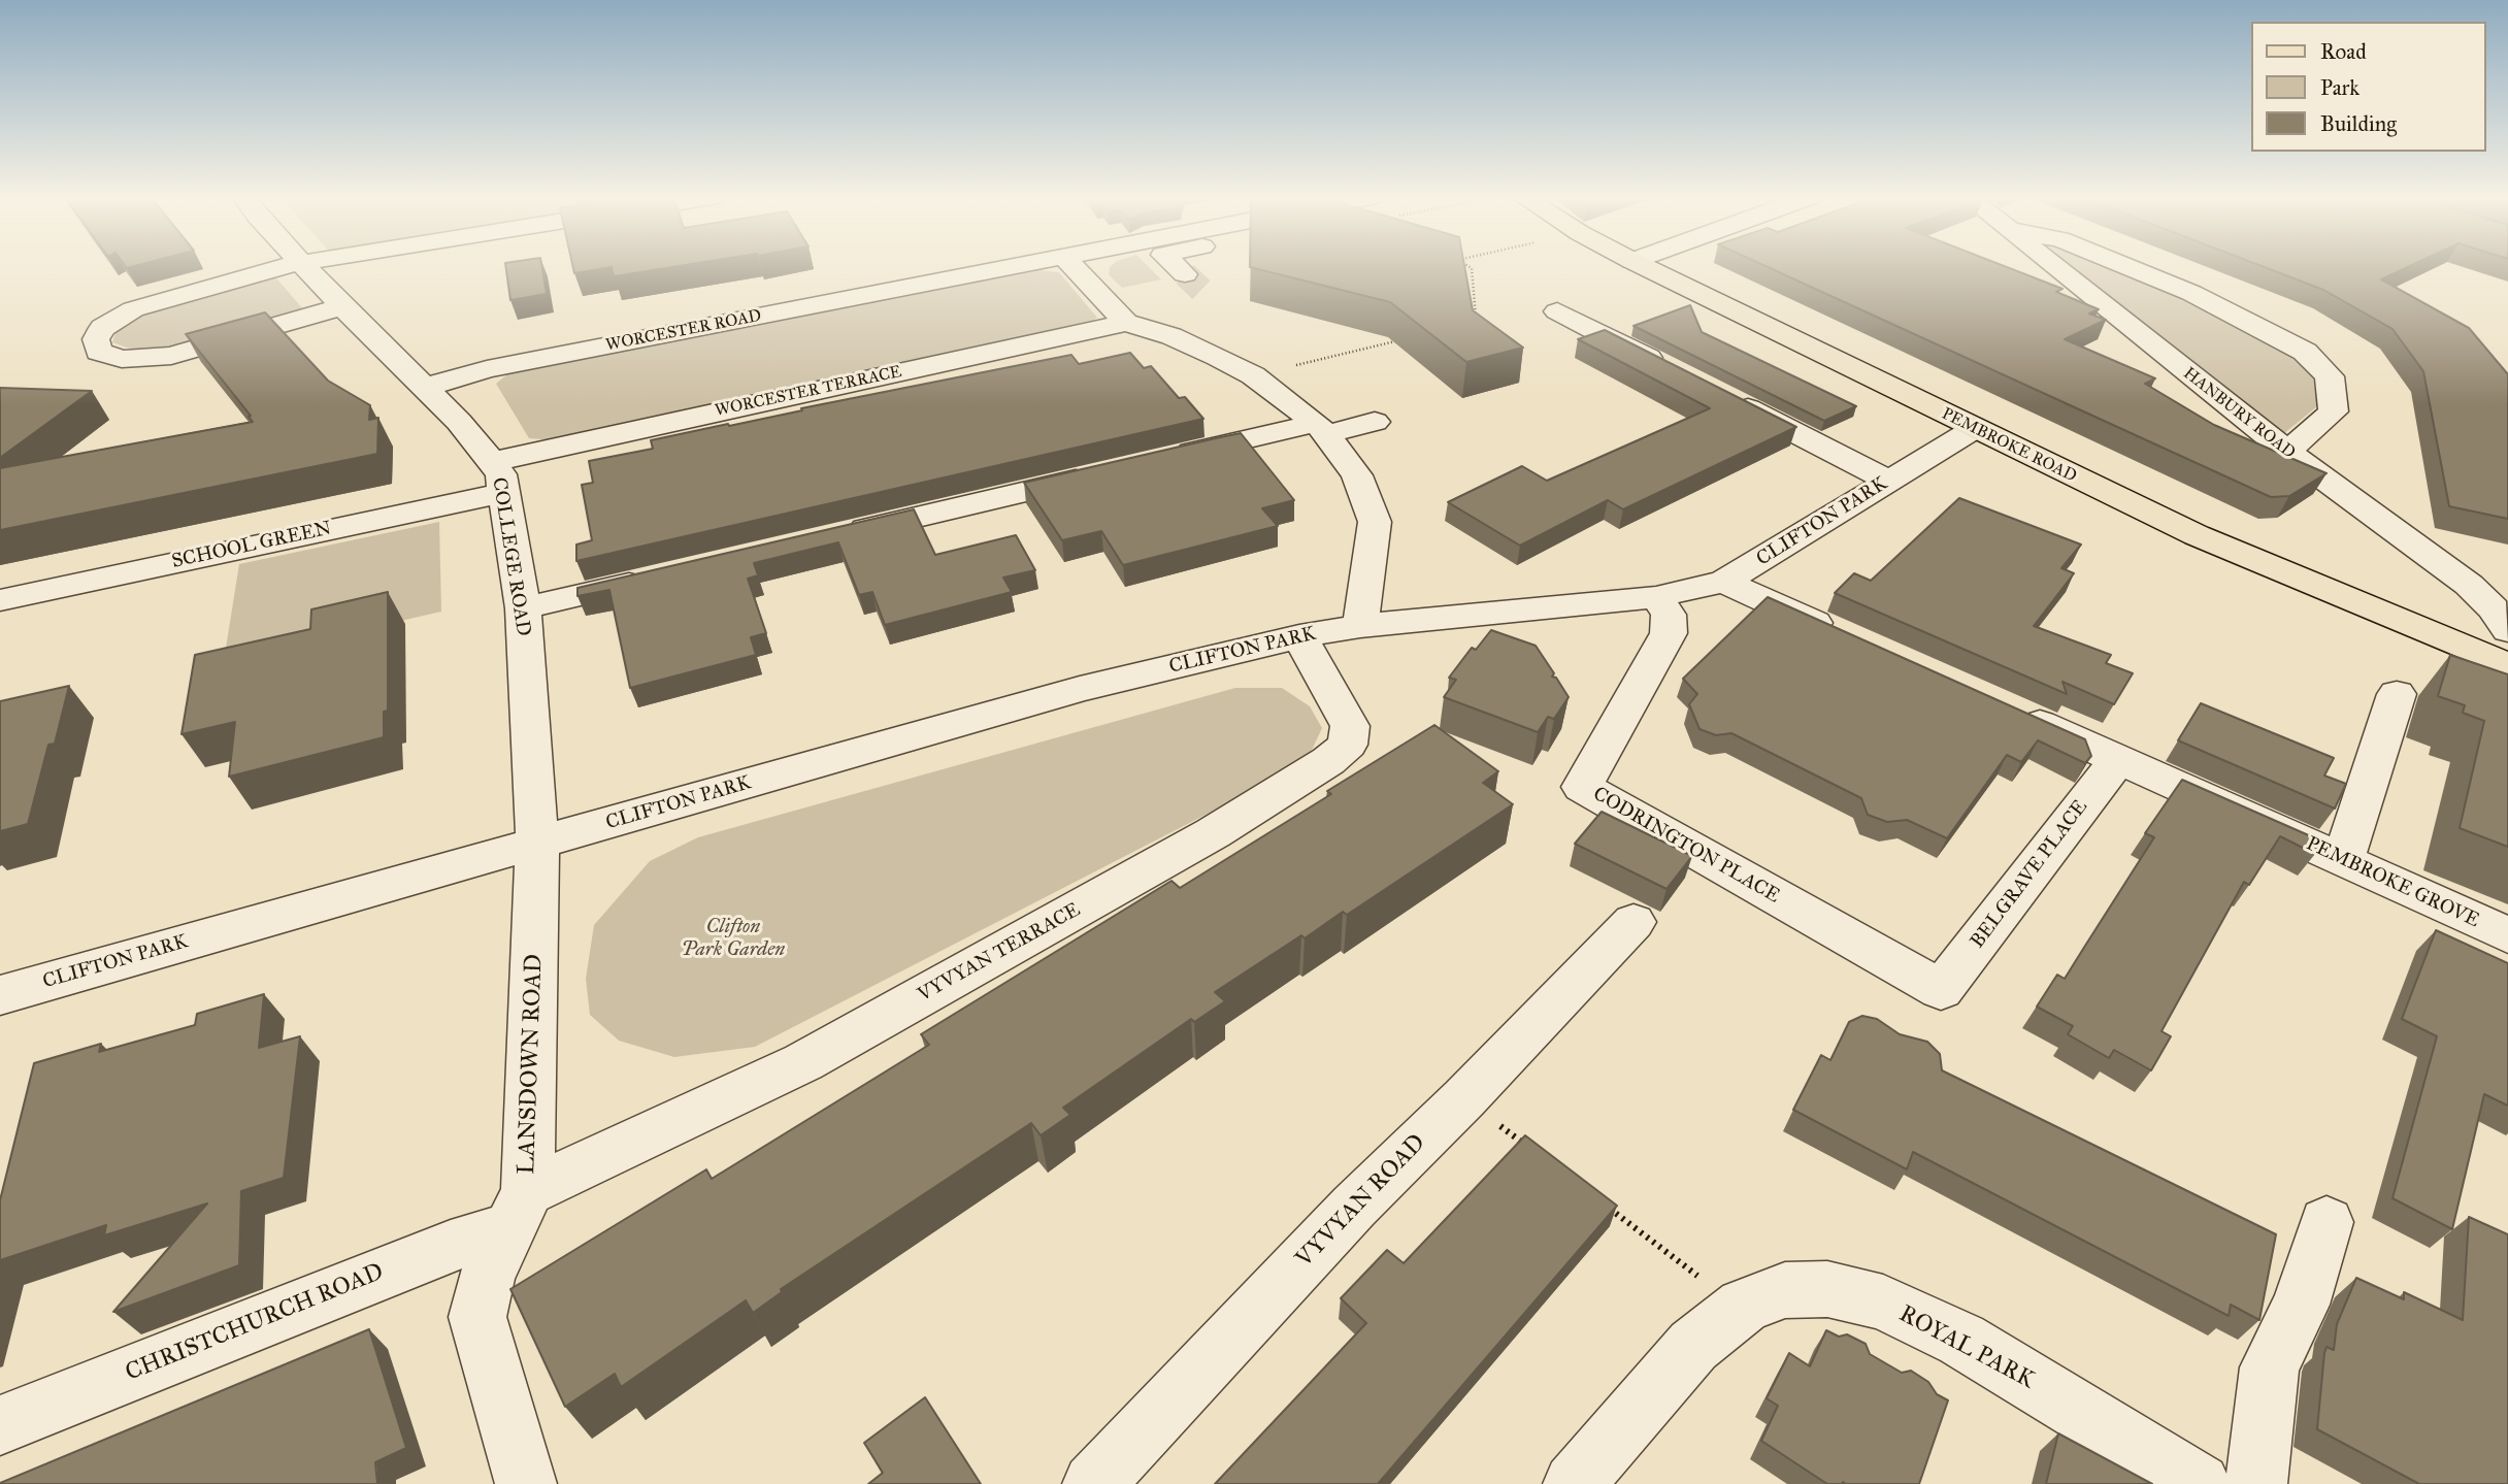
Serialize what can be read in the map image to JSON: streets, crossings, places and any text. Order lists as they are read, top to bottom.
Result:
{
  "streets": {
    "main road": ["PEMBROKE ROAD"],
    "street": [
      "WORCESTER ROAD",
      "WORCESTER TERRACE",
      "HANBURY ROAD",
      "CLIFTON PARK",
      "SCHOOL GREEN",
      "COLLEGE ROAD",
      "CODRINGTON PLACE",
      "BELGRAVE PLACE",
      "PEMBROKE GROVE",
      "VYVYAN TERRACE",
      "LANSDOWN ROAD",
      "VYVYAN ROAD",
      "CHRISTCHURCH ROAD",
      "ROYAL PARK"
    ]
  },
  "crossings": [
    ["WORCESTER ROAD", "COLLEGE ROAD"],
    ["WORCESTER TERRACE", "COLLEGE ROAD"],
    ["HANBURY ROAD", "PEMBROKE ROAD"],
    ["PEMBROKE ROAD", "CLIFTON PARK"],
    ["CLIFTON PARK", "COLLEGE ROAD"],
    ["CLIFTON PARK", "CODRINGTON PLACE"],
    ["CLIFTON PARK", "VYVYAN TERRACE"],
    ["CLIFTON PARK", "LANSDOWN ROAD"],
    ["SCHOOL GREEN", "COLLEGE ROAD"],
    ["COLLEGE ROAD", "LANSDOWN ROAD"],
    ["CODRINGTON PLACE", "BELGRAVE PLACE"],
    ["BELGRAVE PLACE", "PEMBROKE GROVE"],
    ["VYVYAN TERRACE", "LANSDOWN ROAD"],
    ["VYVYAN TERRACE", "CHRISTCHURCH ROAD"],
    ["LANSDOWN ROAD", "CHRISTCHURCH ROAD"]
  ],
  "parks": ["Clifton Park Garden"],
  "legend": ["Road", "Park", "Building"]
}
